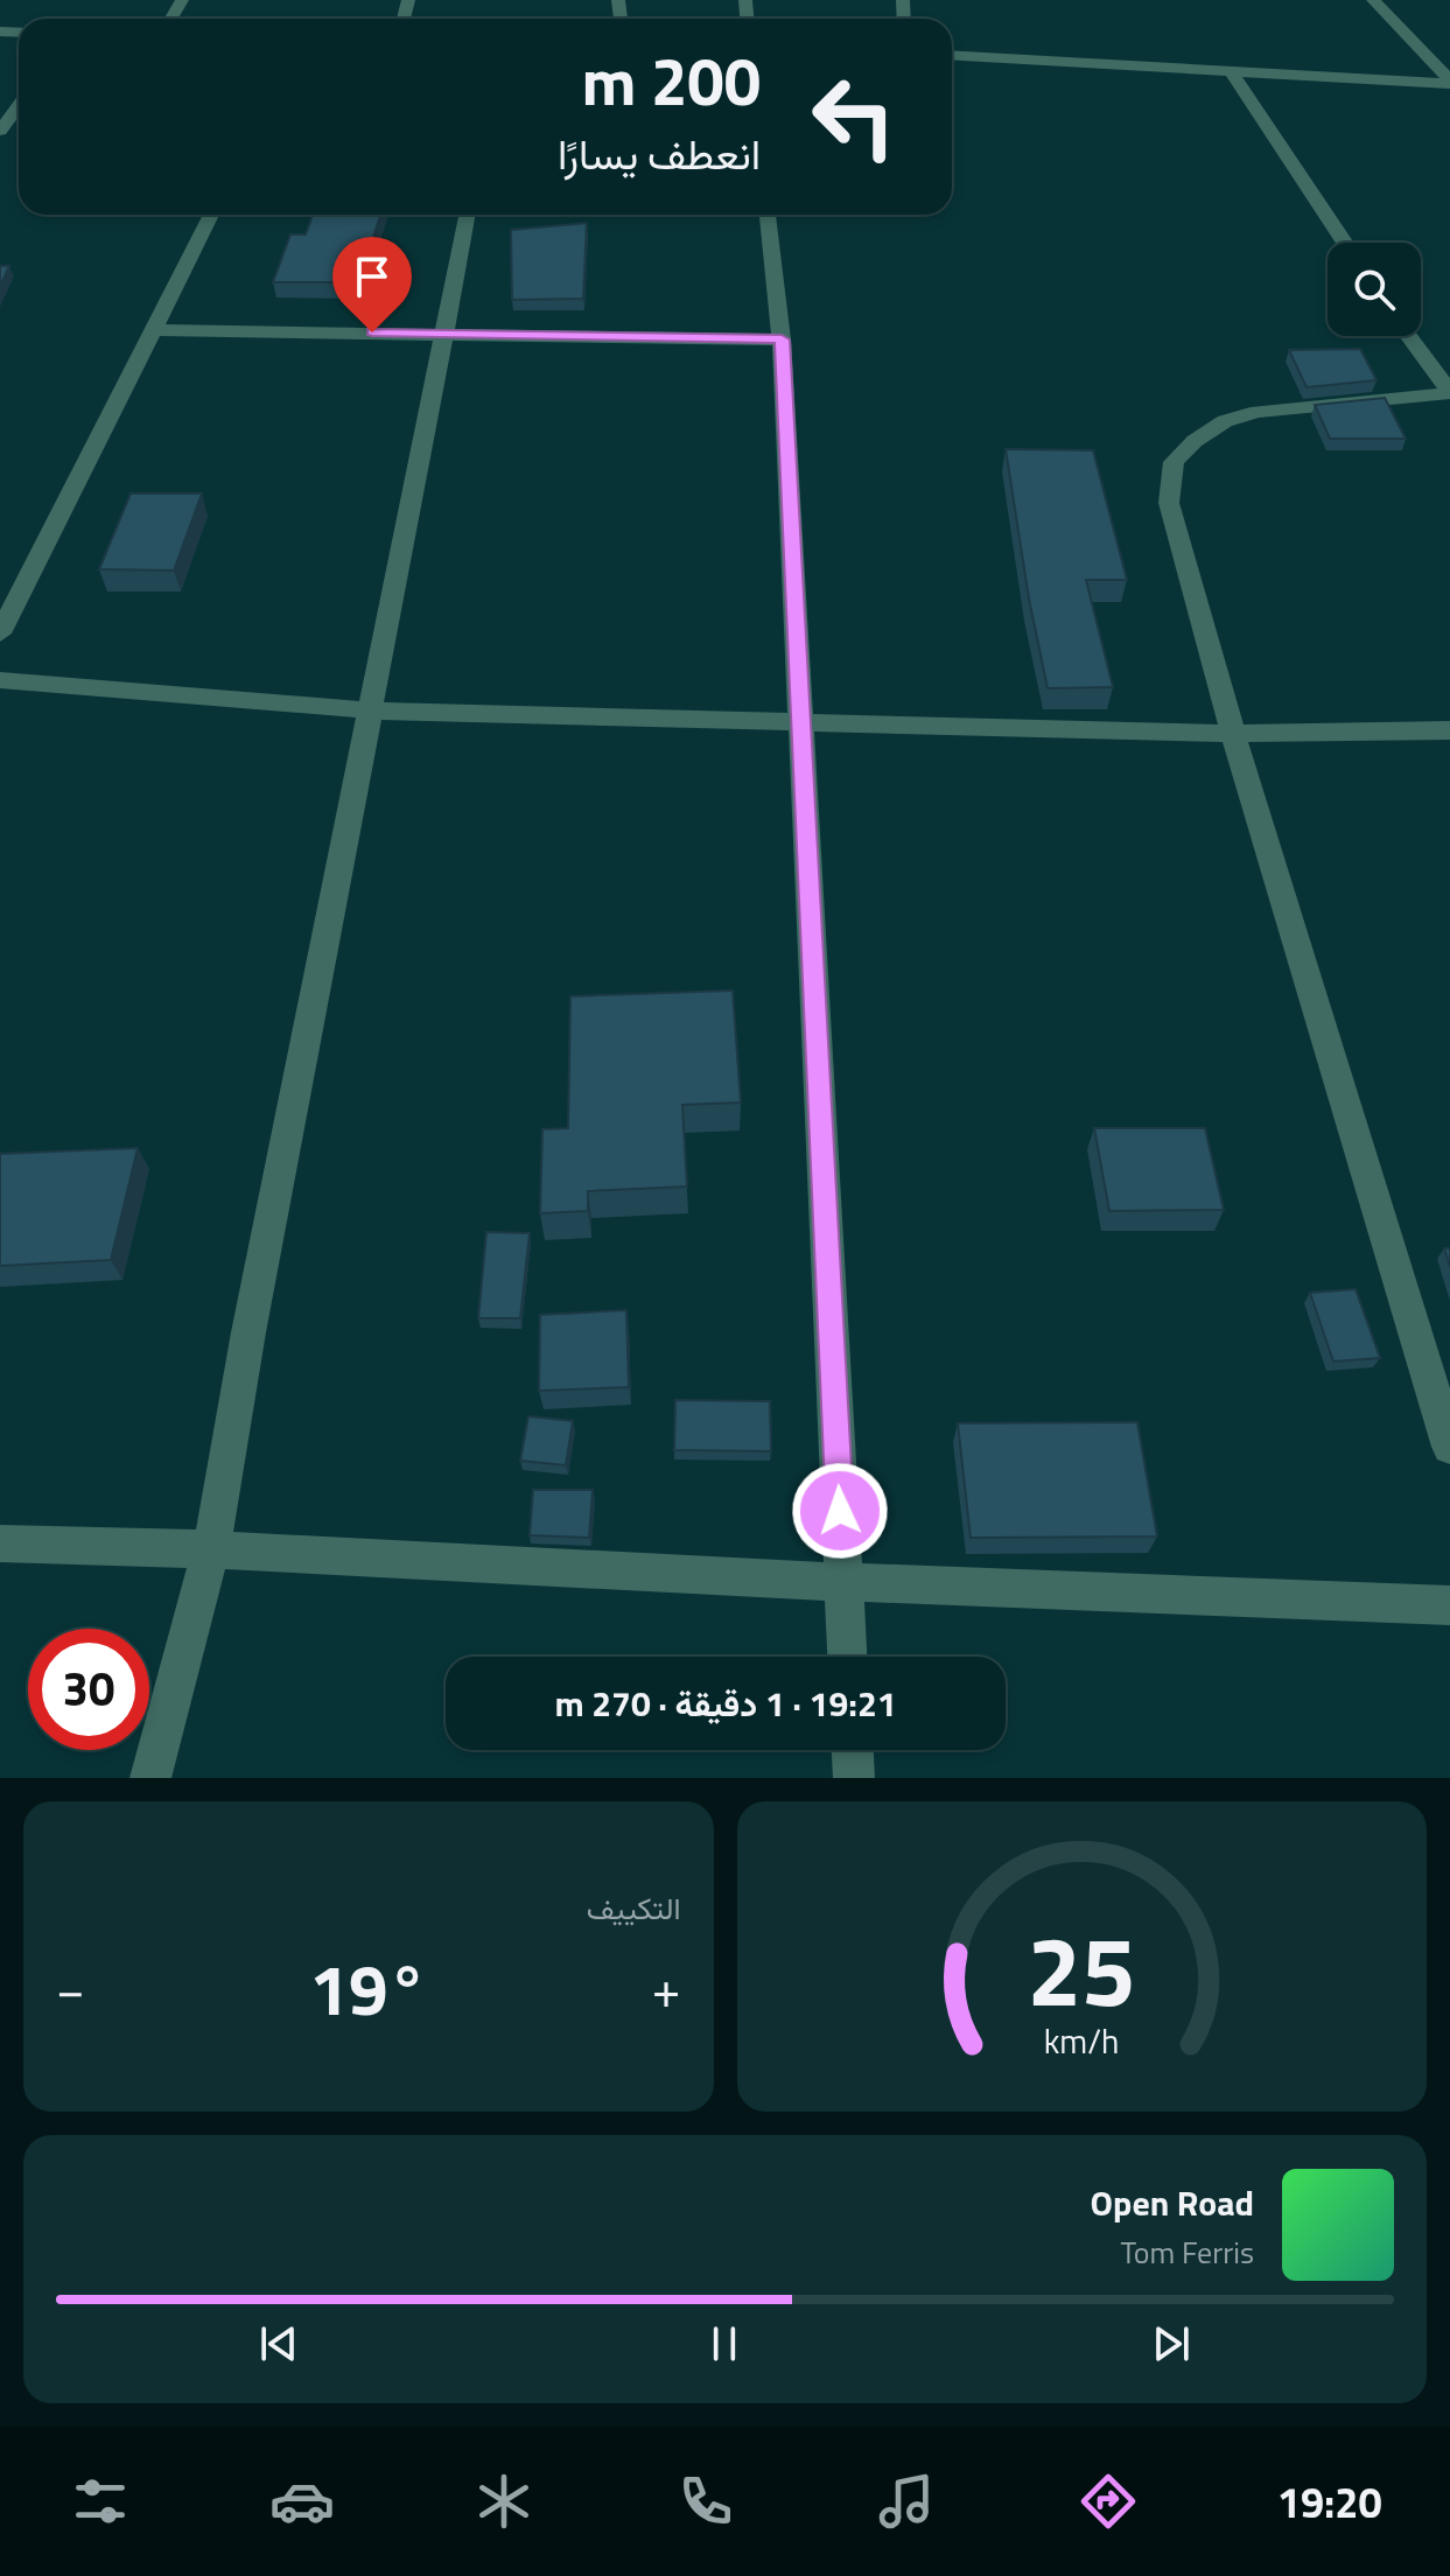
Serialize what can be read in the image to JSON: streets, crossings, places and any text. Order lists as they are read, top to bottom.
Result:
{
  "page": {
    "turn": ["200 m", "انعطف يسارًا"],
    "limit": "30",
    "trip": "19:21 · 1 دقيقة · 270 m",
    "tile": "التكييف",
    "heat": ["−", "19°", "+"],
    "song": ["Open Road", "Tom Ferris"],
    "tabs": "19:20",
    "gauge": ["25", "km/h"]
  }
}
